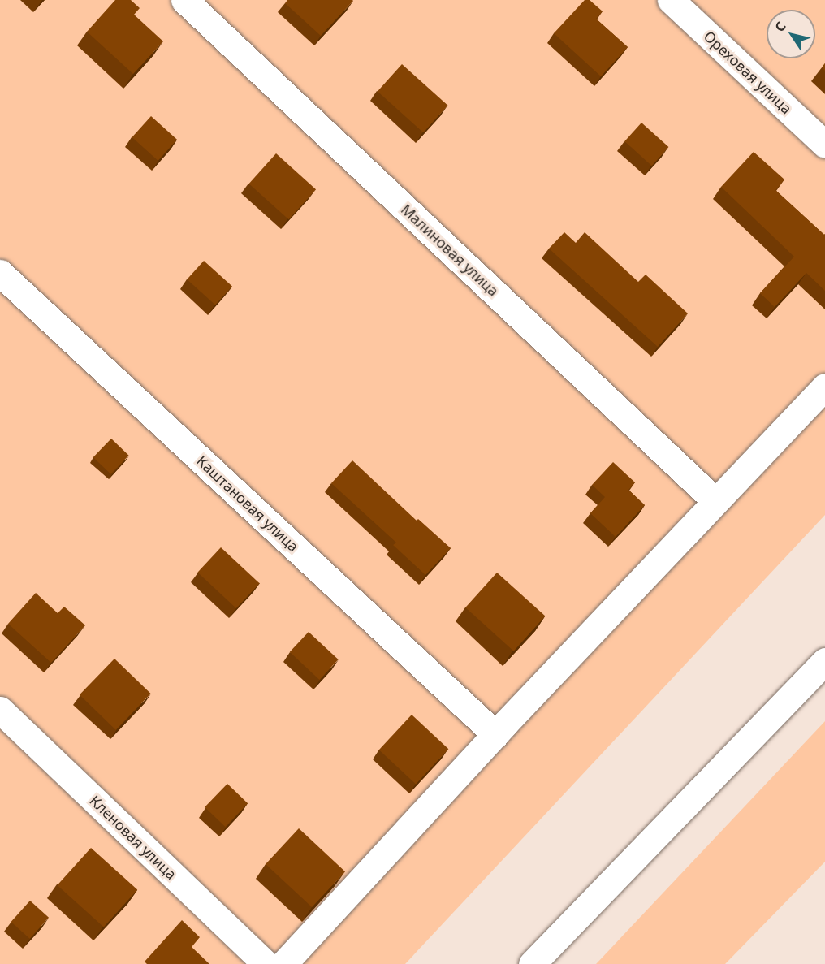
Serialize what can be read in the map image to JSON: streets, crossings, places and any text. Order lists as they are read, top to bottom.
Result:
{
  "streets": {
    "street": [
      "Ореховая улица",
      "Малиновая улица",
      "Каштановая улица",
      "Кленовая улица"
    ]
  },
  "north": "top left"
}
